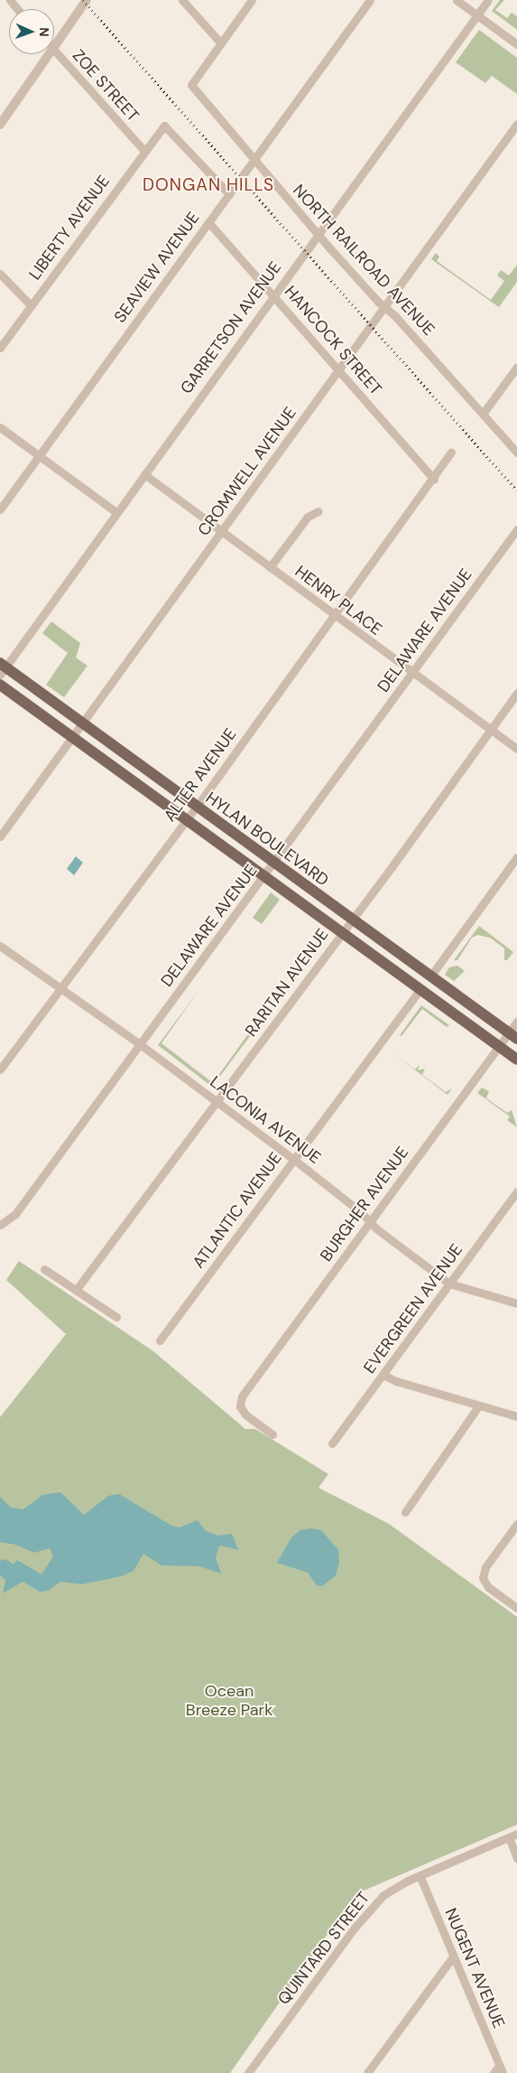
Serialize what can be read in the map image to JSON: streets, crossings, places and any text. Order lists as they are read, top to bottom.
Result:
{
  "streets": {
    "main road": ["HYLAN BOULEVARD"],
    "street": [
      "ZOE STREET",
      "LIBERTY AVENUE",
      "NORTH RAILROAD AVENUE",
      "SEAVIEW AVENUE",
      "GARRETSON AVENUE",
      "HANCOCK STREET",
      "CROMWELL AVENUE",
      "HENRY PLACE",
      "DELAWARE AVENUE",
      "ALTER AVENUE",
      "RARITAN AVENUE",
      "LACONIA AVENUE",
      "BURGHER AVENUE",
      "ATLANTIC AVENUE",
      "EVERGREEN AVENUE",
      "QUINTARD STREET",
      "NUGENT AVENUE"
    ]
  },
  "crossings": [
    ["ZOE STREET", "LIBERTY AVENUE"],
    ["LIBERTY AVENUE", "SEAVIEW AVENUE"],
    ["NORTH RAILROAD AVENUE", "SEAVIEW AVENUE"],
    ["NORTH RAILROAD AVENUE", "GARRETSON AVENUE"],
    ["NORTH RAILROAD AVENUE", "CROMWELL AVENUE"],
    ["SEAVIEW AVENUE", "HANCOCK STREET"],
    ["GARRETSON AVENUE", "HANCOCK STREET"],
    ["GARRETSON AVENUE", "HENRY PLACE"],
    ["GARRETSON AVENUE", "HYLAN BOULEVARD"],
    ["HANCOCK STREET", "CROMWELL AVENUE"],
    ["HANCOCK STREET", "ALTER AVENUE"],
    ["CROMWELL AVENUE", "HENRY PLACE"],
    ["CROMWELL AVENUE", "HYLAN BOULEVARD"],
    ["HENRY PLACE", "DELAWARE AVENUE"],
    ["HENRY PLACE", "ALTER AVENUE"],
    ["HENRY PLACE", "RARITAN AVENUE"],
    ["DELAWARE AVENUE", "HYLAN BOULEVARD"],
    ["DELAWARE AVENUE", "LACONIA AVENUE"],
    ["ALTER AVENUE", "HYLAN BOULEVARD"],
    ["ALTER AVENUE", "LACONIA AVENUE"],
    ["HYLAN BOULEVARD", "RARITAN AVENUE"],
    ["HYLAN BOULEVARD", "BURGHER AVENUE"],
    ["HYLAN BOULEVARD", "ATLANTIC AVENUE"],
    ["RARITAN AVENUE", "LACONIA AVENUE"],
    ["LACONIA AVENUE", "BURGHER AVENUE"],
    ["LACONIA AVENUE", "ATLANTIC AVENUE"],
    ["LACONIA AVENUE", "EVERGREEN AVENUE"],
    ["QUINTARD STREET", "NUGENT AVENUE"]
  ],
  "districts": ["DONGAN HILLS"],
  "parks": ["Ocean Breeze Park"],
  "north": "right"
}
